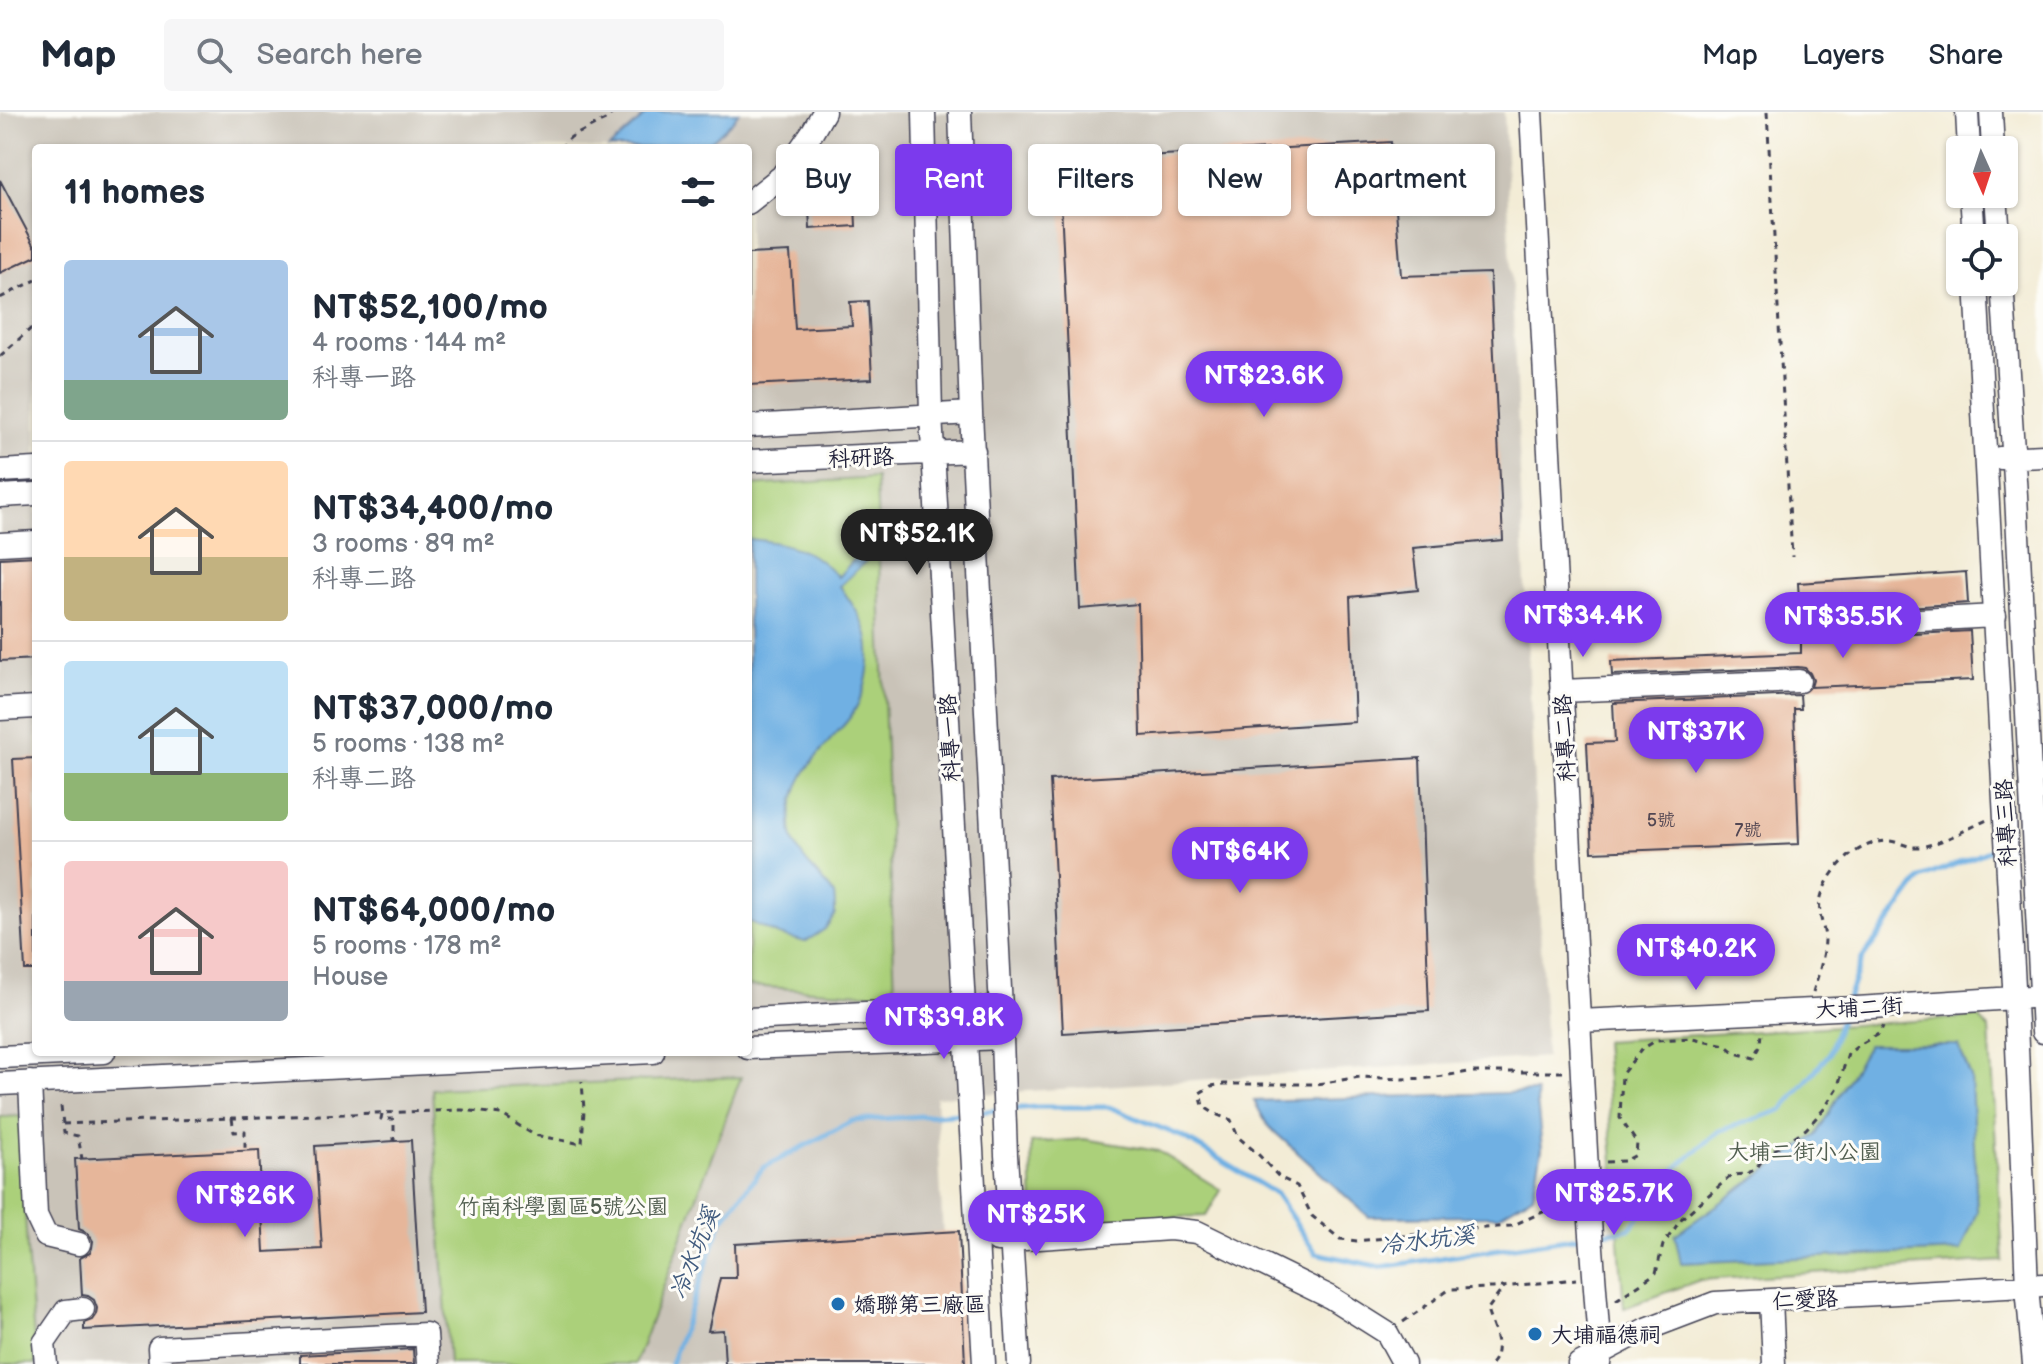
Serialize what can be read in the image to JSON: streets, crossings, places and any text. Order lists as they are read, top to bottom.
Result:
{
  "streets": {
    "street": [
      "科研路",
      "科專一路",
      "科專二路",
      "科專三路",
      "大埔二街",
      "仁愛路"
    ]
  },
  "crossings": [
    ["科研路", "科專一路"],
    ["科專二路", "大埔二街"],
    ["科專二路", "仁愛路"],
    ["科專三路", "大埔二街"],
    ["科專三路", "仁愛路"]
  ],
  "water": ["冷水坑溪"],
  "parks": ["大埔二街小公園", "竹南科學園區5號公園"],
  "places": ["嬌聯第三廠區", "大埔福德祠"],
  "house_numbers": ["5號", "7號"],
  "north": "bottom",
  "page": {
    "header": "Map",
    "search": "Search here",
    "nav": ["Map", "Layers", "Share"],
    "chip": [
      "Buy",
      "Rent",
      "Filters",
      "New",
      "Apartment"
    ],
    "heading": "11 homes",
    "list": [
      {
        "name": "NT$52,100/mo",
        "note": "4 rooms · 144 m² · 科專一路"
      },
      {
        "name": "NT$34,400/mo",
        "note": "3 rooms · 89 m² · 科專二路"
      },
      {
        "name": "NT$37,000/mo",
        "note": "5 rooms · 138 m² · 科專二路"
      },
      {
        "name": "NT$64,000/mo",
        "note": "5 rooms · 178 m² · House"
      }
    ],
    "price": [
      "NT$23.6K",
      "NT$52.1K",
      "NT$34.4K",
      "NT$35.5K",
      "NT$37K",
      "NT$64K",
      "NT$40.2K",
      "NT$39.8K",
      "NT$25.7K",
      "NT$26K",
      "NT$25K"
    ]
  }
}
